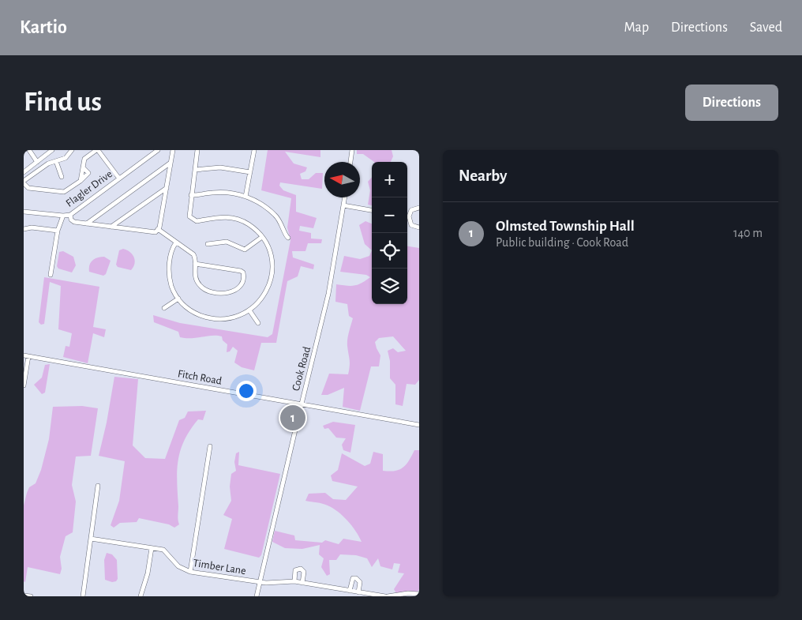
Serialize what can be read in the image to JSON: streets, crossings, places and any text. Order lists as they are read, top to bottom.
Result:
{
  "streets": {
    "street": [
      "Flagler Drive",
      "Cook Road",
      "Fitch Road",
      "Timber Lane"
    ]
  },
  "crossings": [
    ["Cook Road", "Fitch Road"],
    ["Cook Road", "Timber Lane"]
  ],
  "north": "left",
  "page": {
    "header": "Kartio",
    "nav": ["Map", "Directions", "Saved"],
    "buttons": "Directions",
    "title": "Find us",
    "heading": "Nearby",
    "map_buttons": ["+", "−"],
    "list": [
      {
        "mark": "1",
        "name": "Olmsted Township Hall",
        "note": "Public building · Cook Road",
        "value": "140 m"
      }
    ],
    "pins": "1"
  }
}
